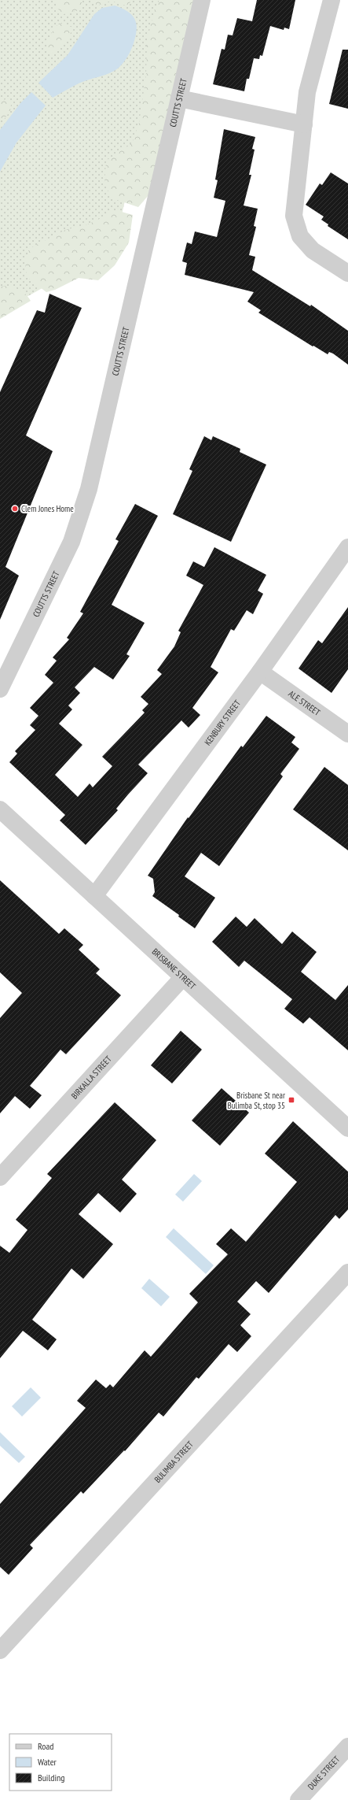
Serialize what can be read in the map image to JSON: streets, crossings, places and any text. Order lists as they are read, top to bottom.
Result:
{
  "streets": {
    "street": [
      "COUTTS STREET",
      "ALE STREET",
      "KENBURY STREET",
      "BRISBANE STREET",
      "BIRKALLA STREET",
      "BULIMBA STREET",
      "DUKE STREET"
    ]
  },
  "crossings": [
    ["ALE STREET", "KENBURY STREET"],
    ["KENBURY STREET", "BRISBANE STREET"],
    ["BRISBANE STREET", "BIRKALLA STREET"]
  ],
  "places": {
    "other": ["Clem Jones Home"],
    "transit": ["Brisbane St near Bulimba St, stop 35"]
  },
  "legend": ["Road", "Water", "Building"]
}
